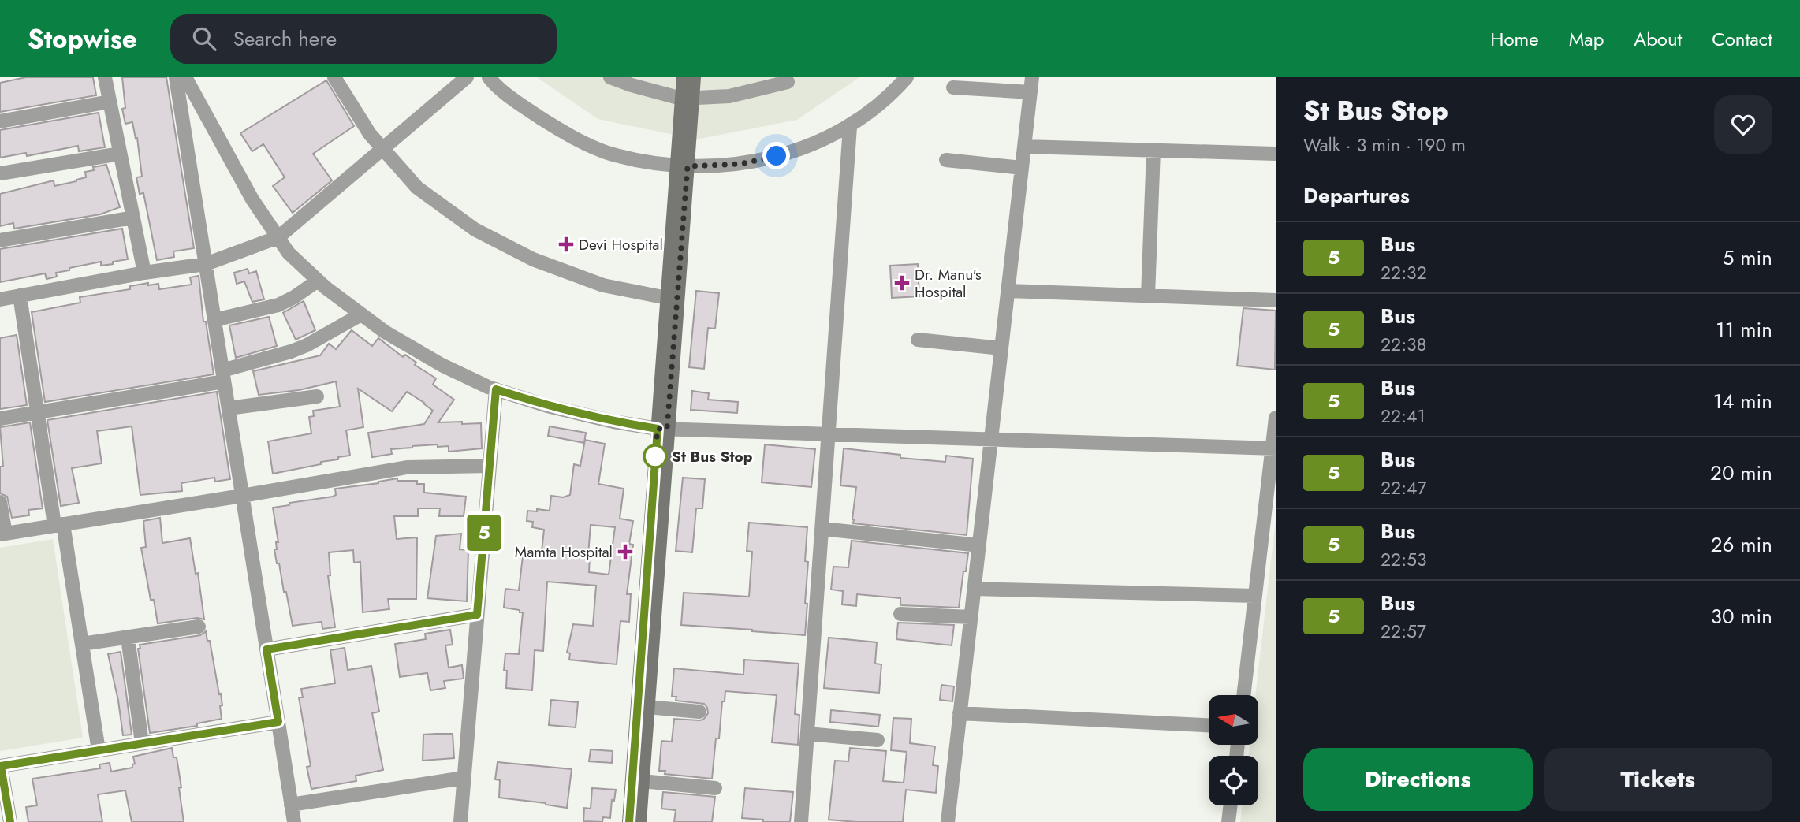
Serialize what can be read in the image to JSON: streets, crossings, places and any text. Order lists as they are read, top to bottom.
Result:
{
  "places": {
    "health": ["Devi Hospital", "Dr. Manu's Hospital", "Mamta Hospital"],
    "other": ["St Bus Stop"]
  },
  "lines": ["bus line 5"],
  "north": "left",
  "page": {
    "header": "Stopwise",
    "search": "Search here",
    "nav": [
      "Home",
      "Map",
      "About",
      "Contact"
    ],
    "on_map": "5",
    "heading": [
      ["St Bus Stop", "Walk · 3 min · 190 m"],
      "Departures"
    ],
    "list": [
      {
        "mark": "5",
        "name": "Bus",
        "note": "22:32",
        "value": "5 min"
      },
      {
        "mark": "5",
        "name": "Bus",
        "note": "22:38",
        "value": "11 min"
      },
      {
        "mark": "5",
        "name": "Bus",
        "note": "22:41",
        "value": "14 min"
      },
      {
        "mark": "5",
        "name": "Bus",
        "note": "22:47",
        "value": "20 min"
      },
      {
        "mark": "5",
        "name": "Bus",
        "note": "22:53",
        "value": "26 min"
      },
      {
        "mark": "5",
        "name": "Bus",
        "note": "22:57",
        "value": "30 min"
      }
    ],
    "buttons": ["Directions", "Tickets"]
  }
}
